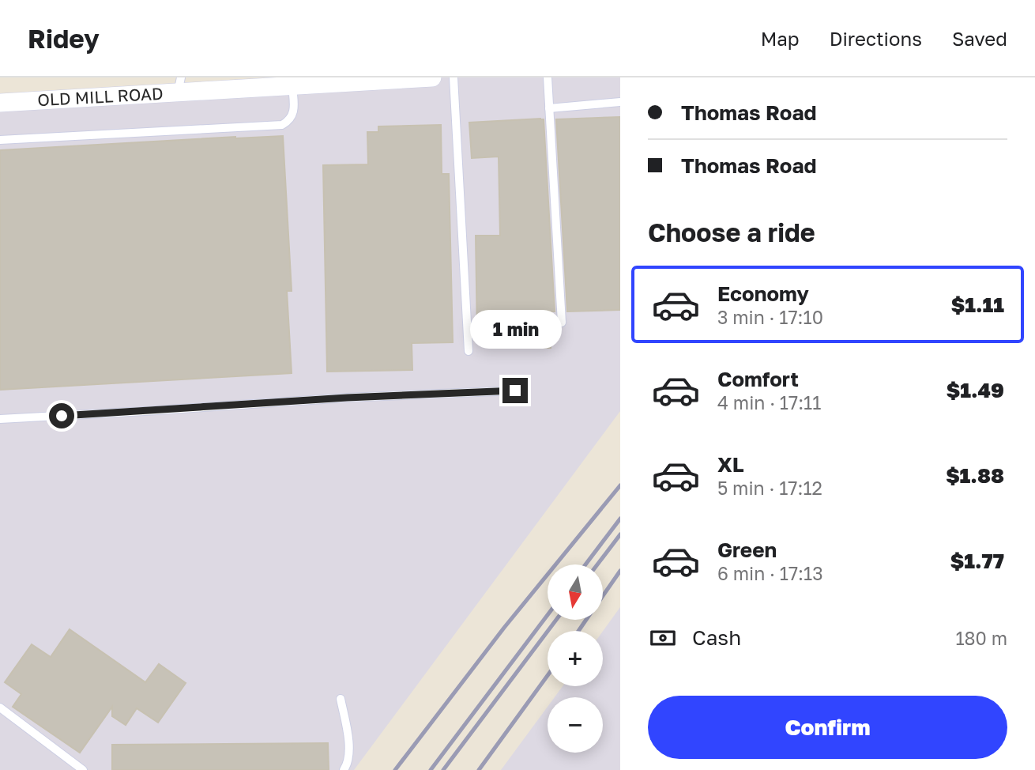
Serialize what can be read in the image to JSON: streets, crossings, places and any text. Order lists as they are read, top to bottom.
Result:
{
  "streets": {
    "street": ["OLD MILL ROAD"]
  },
  "north": "bottom",
  "page": {
    "header": "Ridey",
    "nav": ["Map", "Directions", "Saved"],
    "banner": ["Thomas Road", "Thomas Road"],
    "heading": "Choose a ride",
    "list": [
      {
        "name": "Economy",
        "note": "3 min · 17:10",
        "value": "$1.11"
      },
      {
        "name": "Comfort",
        "note": "4 min · 17:11",
        "value": "$1.49"
      },
      {
        "name": "XL",
        "note": "5 min · 17:12",
        "value": "$1.88"
      },
      {
        "name": "Green",
        "note": "6 min · 17:13",
        "value": "$1.77"
      }
    ],
    "bubble": "1 min",
    "map_buttons": ["+", "−"],
    "pay": ["Cash", "180 m"],
    "buttons": "Confirm"
  }
}
